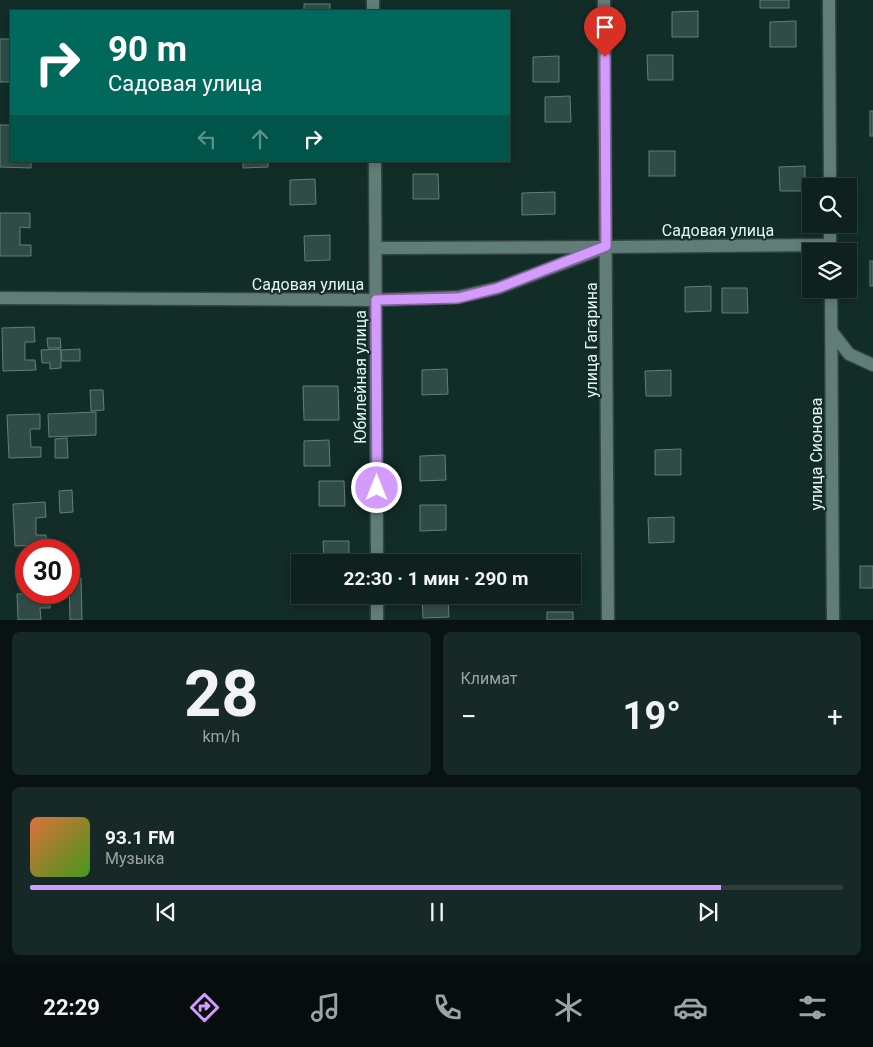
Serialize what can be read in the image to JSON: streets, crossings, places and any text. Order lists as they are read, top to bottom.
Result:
{
  "streets": {
    "street": [
      "Садовая улица",
      "улица Гагарина",
      "Юбилейная улица",
      "улица Сионова"
    ]
  },
  "crossings": [
    ["Садовая улица", "улица Гагарина"],
    ["Садовая улица", "Юбилейная улица"]
  ],
  "page": {
    "turn": ["90 m", "Садовая улица"],
    "limit": "30",
    "trip": "22:30 · 1 мин · 290 m",
    "tile": [
      ["28", "km/h"],
      "Климат"
    ],
    "heat": ["−", "19°", "+"],
    "song": ["93.1 FM", "Музыка"],
    "tabs": "22:29"
  }
}
